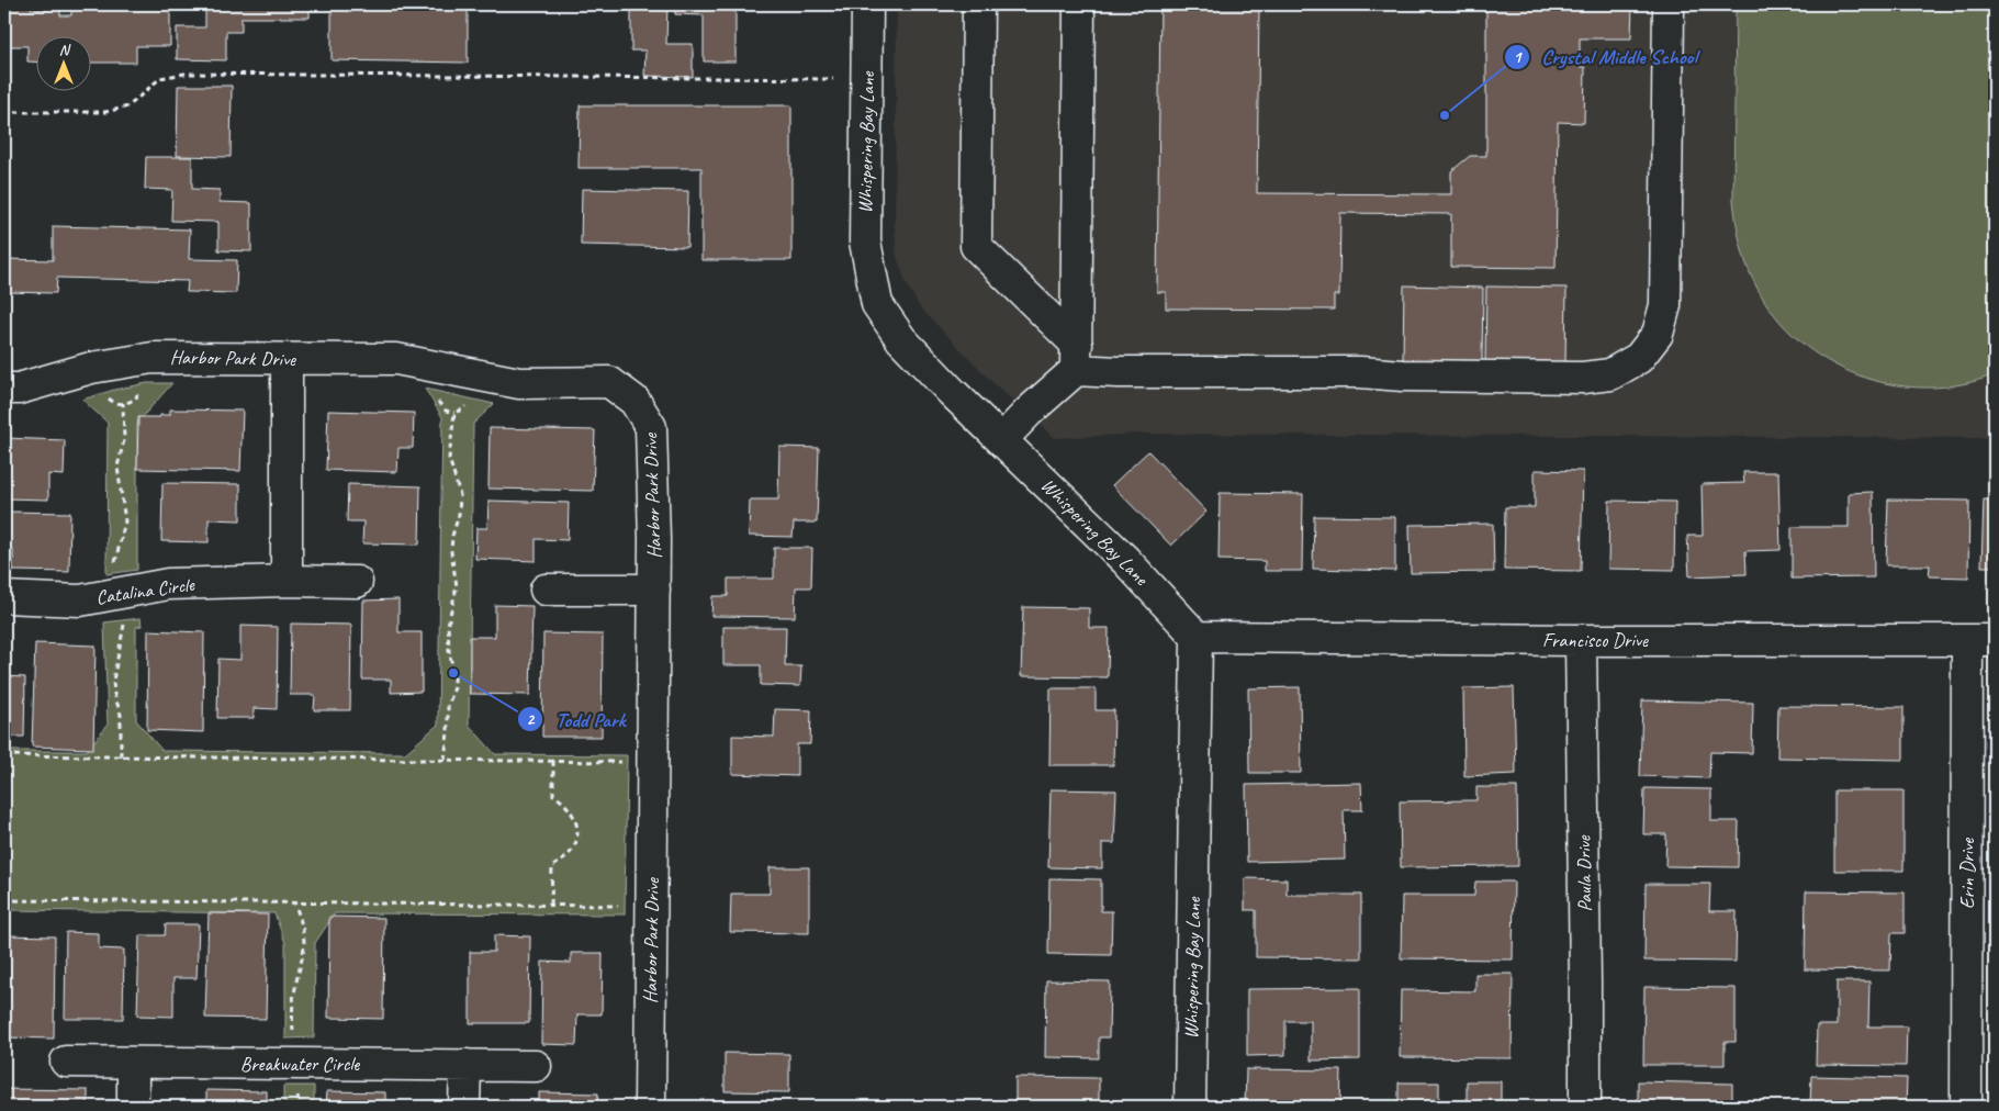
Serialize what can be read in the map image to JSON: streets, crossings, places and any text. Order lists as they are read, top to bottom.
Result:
{
  "streets": {
    "street": [
      "Whispering Bay Lane",
      "Harbor Park Drive",
      "Catalina Circle",
      "Francisco Drive",
      "Paula Drive",
      "Erin Drive",
      "Breakwater Circle"
    ]
  },
  "crossings": [
    ["Whispering Bay Lane", "Francisco Drive"],
    ["Francisco Drive", "Paula Drive"],
    ["Francisco Drive", "Erin Drive"]
  ],
  "places": ["Crystal Middle School", "Todd Park"],
  "north": "top"
}
